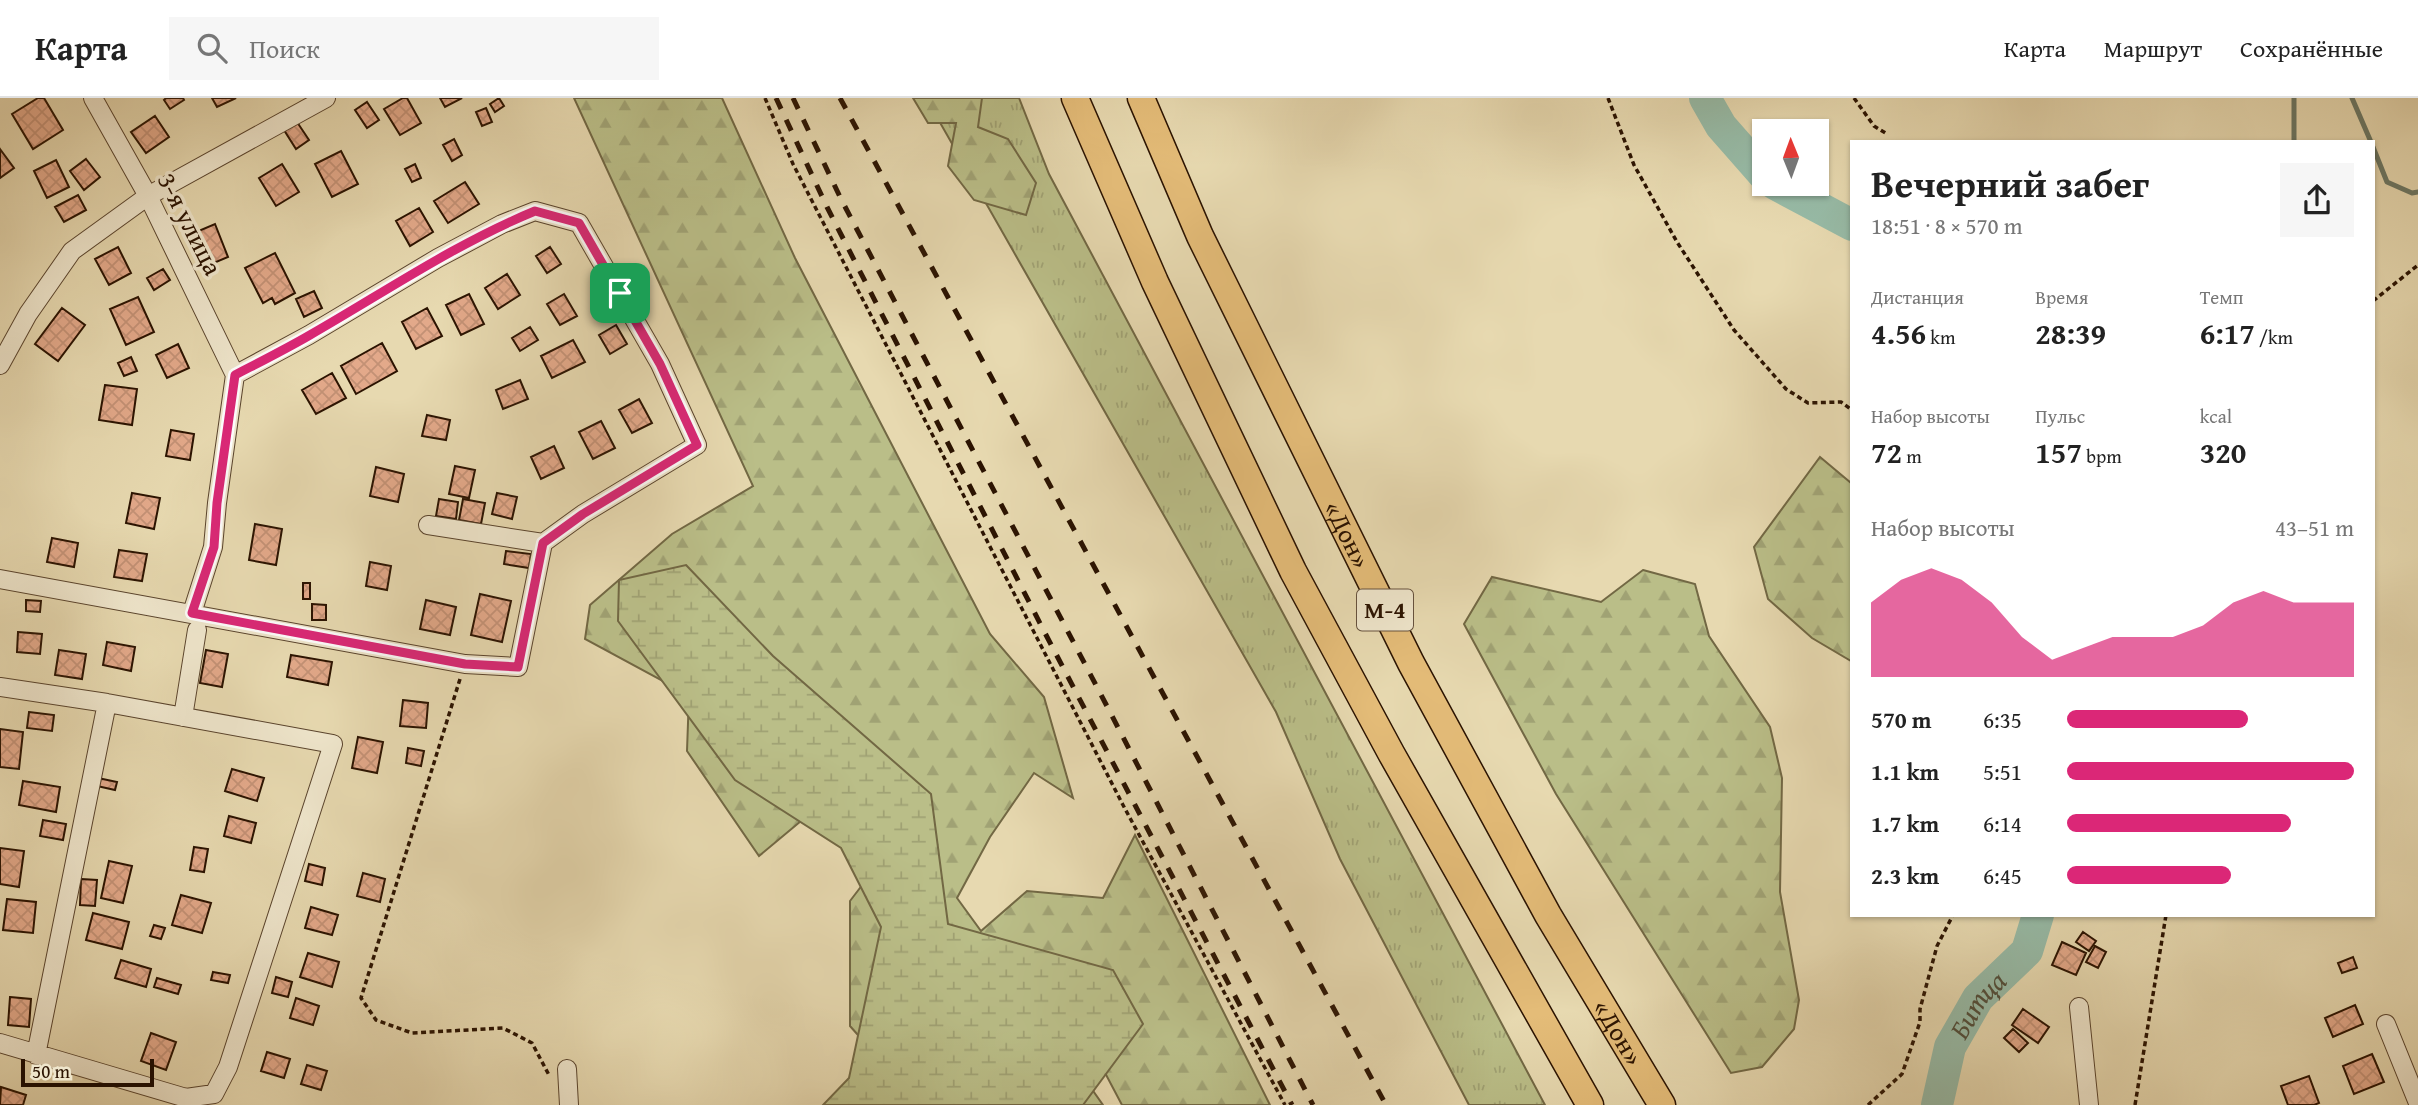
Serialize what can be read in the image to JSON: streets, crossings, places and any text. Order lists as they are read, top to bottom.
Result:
{
  "streets": {
    "highway": ["«Дон»", "М-4"],
    "street": ["3-я улица"]
  },
  "water": ["Битца"],
  "scale_bar": "50 m",
  "north": "top",
  "page": {
    "header": "Карта",
    "search": "Поиск",
    "nav": ["Карта", "Маршрут", "Сохранённые"],
    "heading": ["Вечерний забег", "18:51 · 8 × 570 m"],
    "stats": [
      ["Дистанция", "4.56 km"],
      ["Время", "28:39"],
      ["Темп", "6:17 /km"],
      ["Набор высоты", "72 m"],
      ["Пульс", "157 bpm"],
      ["kcal", "320"]
    ],
    "chart": ["Набор высоты", "43–51 m"],
    "list": [
      {
        "name": "570 m",
        "note": "6:35"
      },
      {
        "name": "1.1 km",
        "note": "5:51"
      },
      {
        "name": "1.7 km",
        "note": "6:14"
      },
      {
        "name": "2.3 km",
        "note": "6:45"
      }
    ],
    "scale": "50 m"
  }
}
